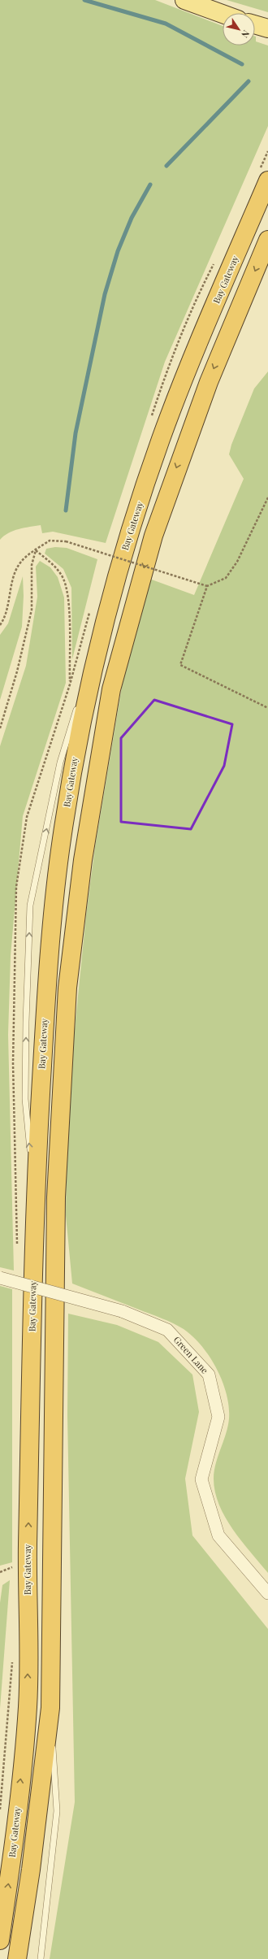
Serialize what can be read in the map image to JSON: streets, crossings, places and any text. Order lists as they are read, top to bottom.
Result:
{
  "streets": {
    "highway": ["Bay Gateway"],
    "street": ["Green Lane"]
  },
  "north": "bottom right"
}
